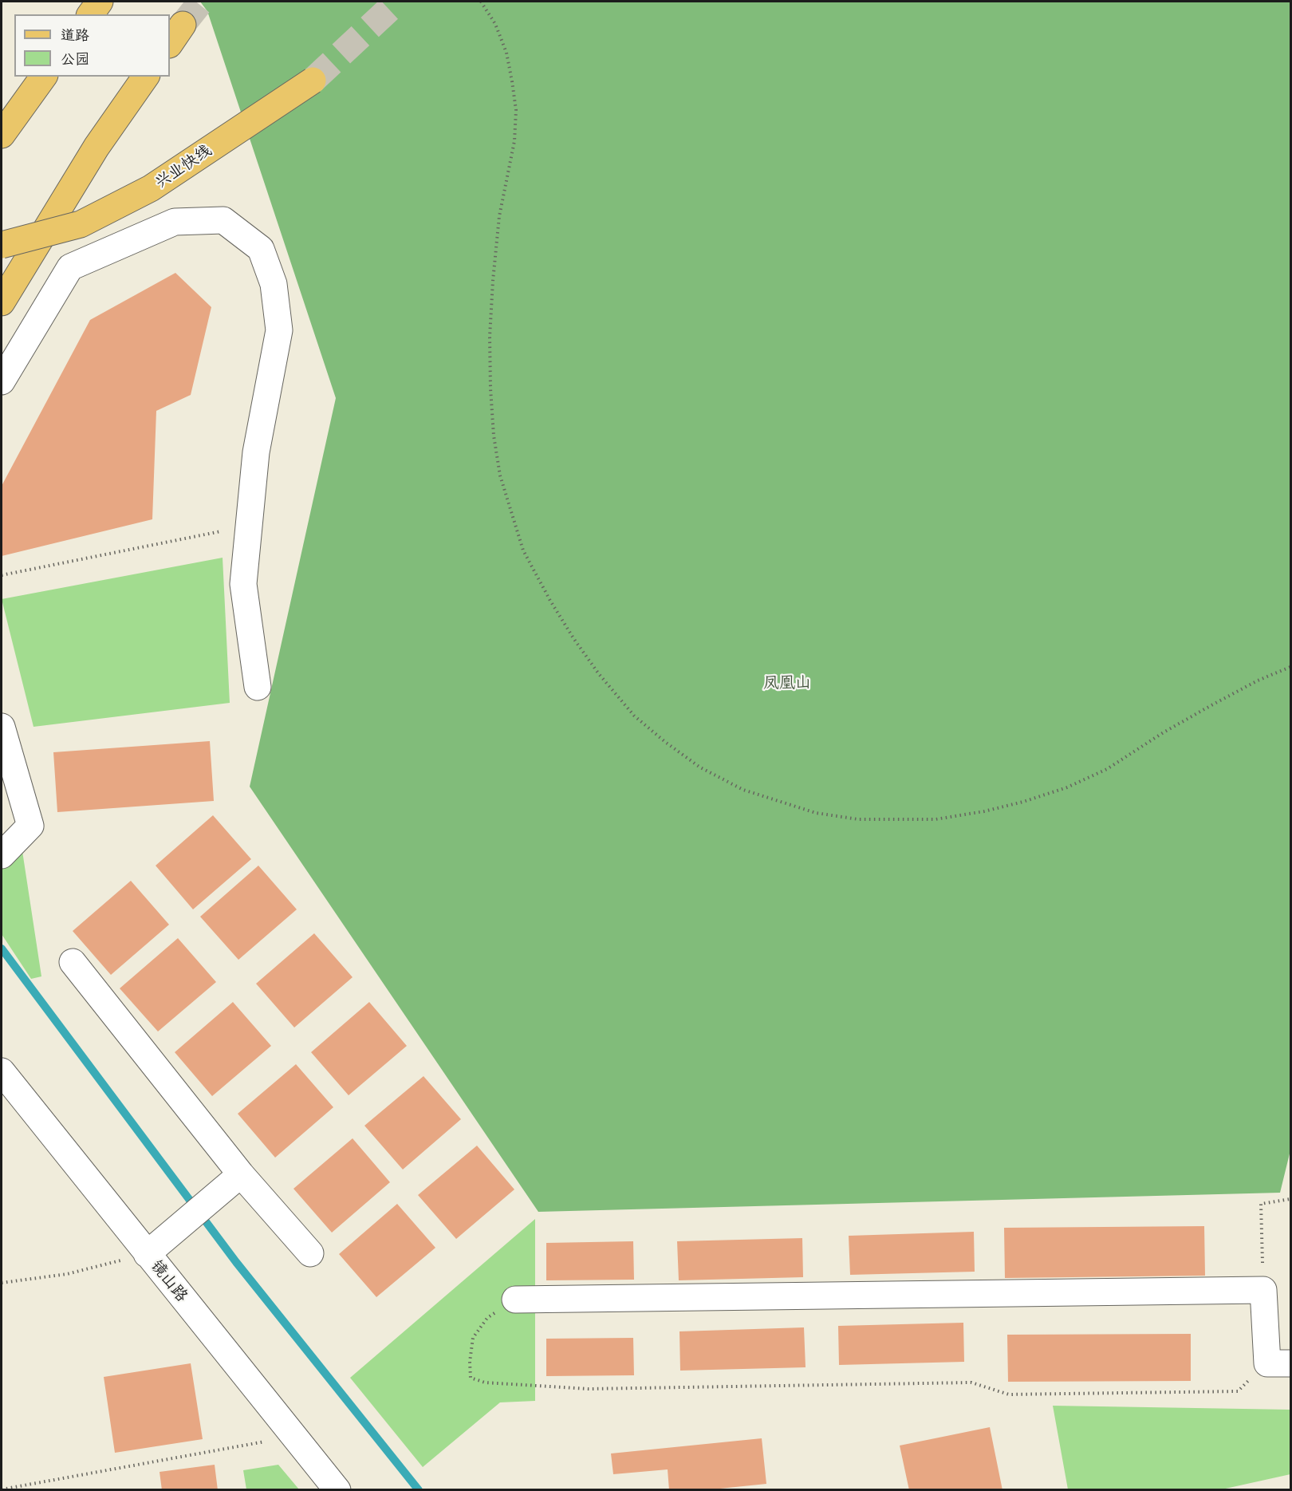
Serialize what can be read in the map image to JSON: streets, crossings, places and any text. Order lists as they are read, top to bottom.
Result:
{
  "streets": {
    "main road": ["兴业快线"],
    "street": ["镜山路"]
  },
  "parks": ["凤凰山"],
  "legend": ["道路", "公园"]
}
